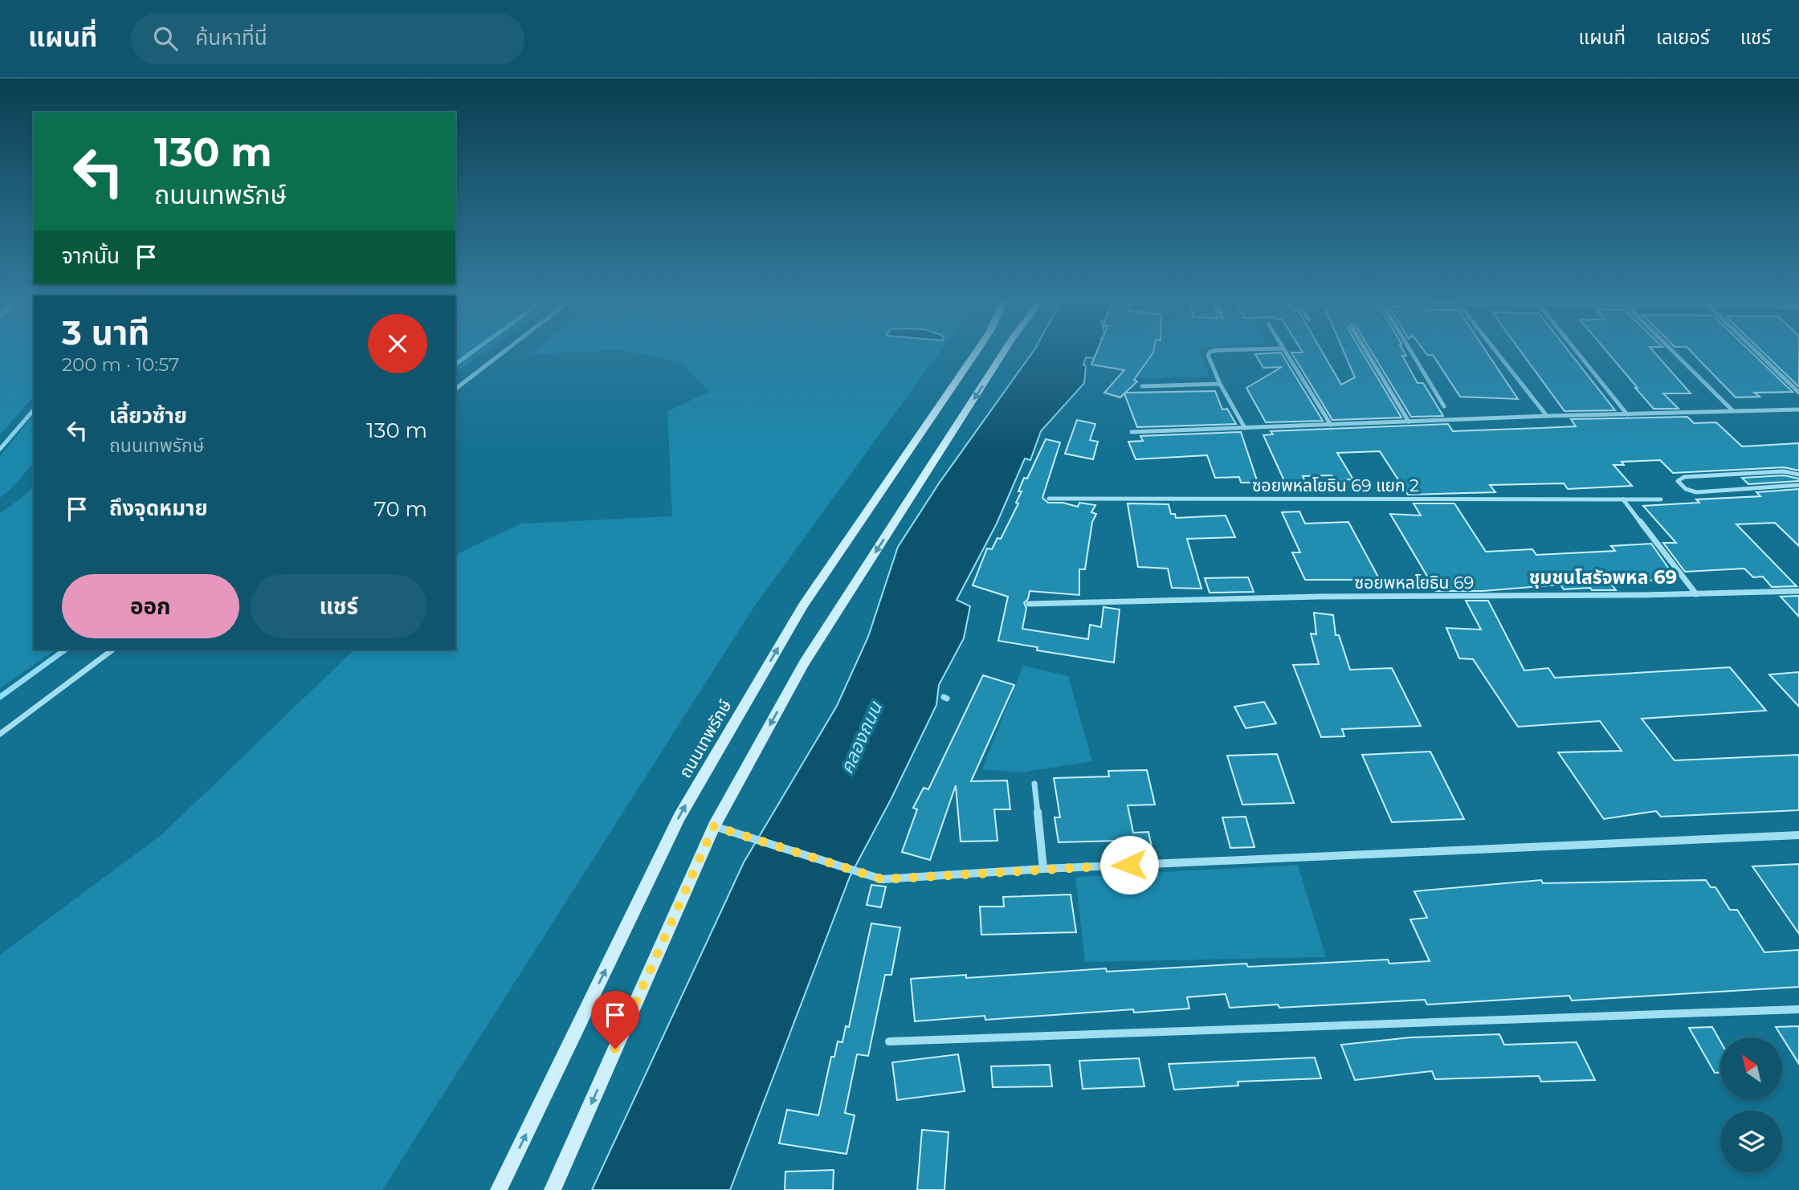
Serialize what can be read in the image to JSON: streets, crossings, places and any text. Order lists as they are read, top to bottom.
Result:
{
  "streets": {
    "main road": ["ถนนเทพรักษ์"],
    "street": ["ซอยพหลโยธิน 69 แยก 2", "ซอยพหลโยธิน 69"]
  },
  "districts": ["ชุมชนโสรัจพหล 69"],
  "water": ["คลองถนน"],
  "north": "top left",
  "page": {
    "header": "แผนที่",
    "search": "ค้นหาที่นี่",
    "nav": ["แผนที่", "เลเยอร์", "แชร์"],
    "turn": ["130 m", "ถนนเทพรักษ์"],
    "then": "จากนั้น",
    "heading": ["3 นาที", "200 m · 10:57"],
    "list": [
      {
        "name": "เลี้ยวซ้าย",
        "note": "ถนนเทพรักษ์",
        "value": "130 m"
      },
      {
        "name": "ถึงจุดหมาย",
        "value": "70 m"
      }
    ],
    "buttons": ["ออก", "แชร์"]
  }
}
